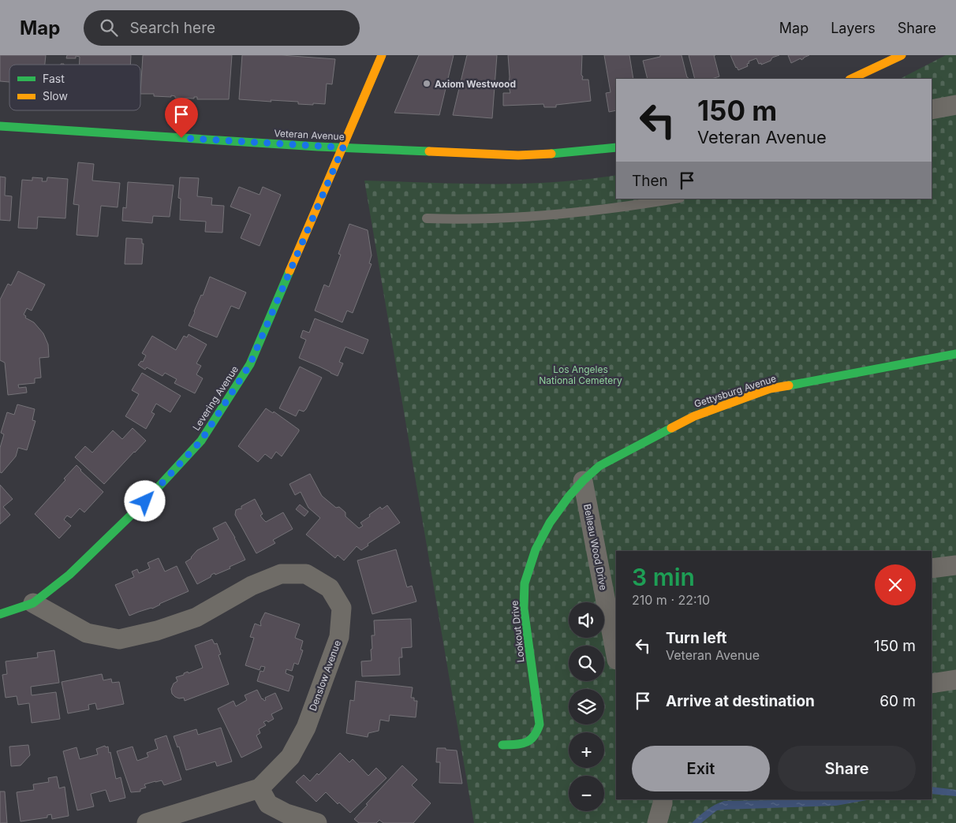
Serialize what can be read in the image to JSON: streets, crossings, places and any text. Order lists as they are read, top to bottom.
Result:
{
  "streets": {
    "street": [
      "Veteran Avenue",
      "Gettysburg Avenue",
      "Levering Avenue",
      "Belleau Wood Drive",
      "Lookout Drive",
      "Denslow Avenue"
    ]
  },
  "crossings": [
    ["Veteran Avenue", "Levering Avenue"],
    ["Gettysburg Avenue", "Belleau Wood Drive"],
    ["Gettysburg Avenue", "Lookout Drive"],
    ["Levering Avenue", "Denslow Avenue"],
    ["Belleau Wood Drive", "Lookout Drive"]
  ],
  "parks": ["Los Angeles National Cemetery"],
  "places": ["Axiom Westwood"],
  "legend": ["Fast", "Slow"],
  "page": {
    "header": "Map",
    "search": "Search here",
    "nav": ["Map", "Layers", "Share"],
    "turn": ["150 m", "Veteran Avenue"],
    "then": "Then",
    "heading": ["3 min", "210 m · 22:10"],
    "map_buttons": ["+", "−"],
    "list": [
      {
        "name": "Turn left",
        "note": "Veteran Avenue",
        "value": "150 m"
      },
      {
        "name": "Arrive at destination",
        "value": "60 m"
      }
    ],
    "buttons": ["Exit", "Share"]
  }
}
